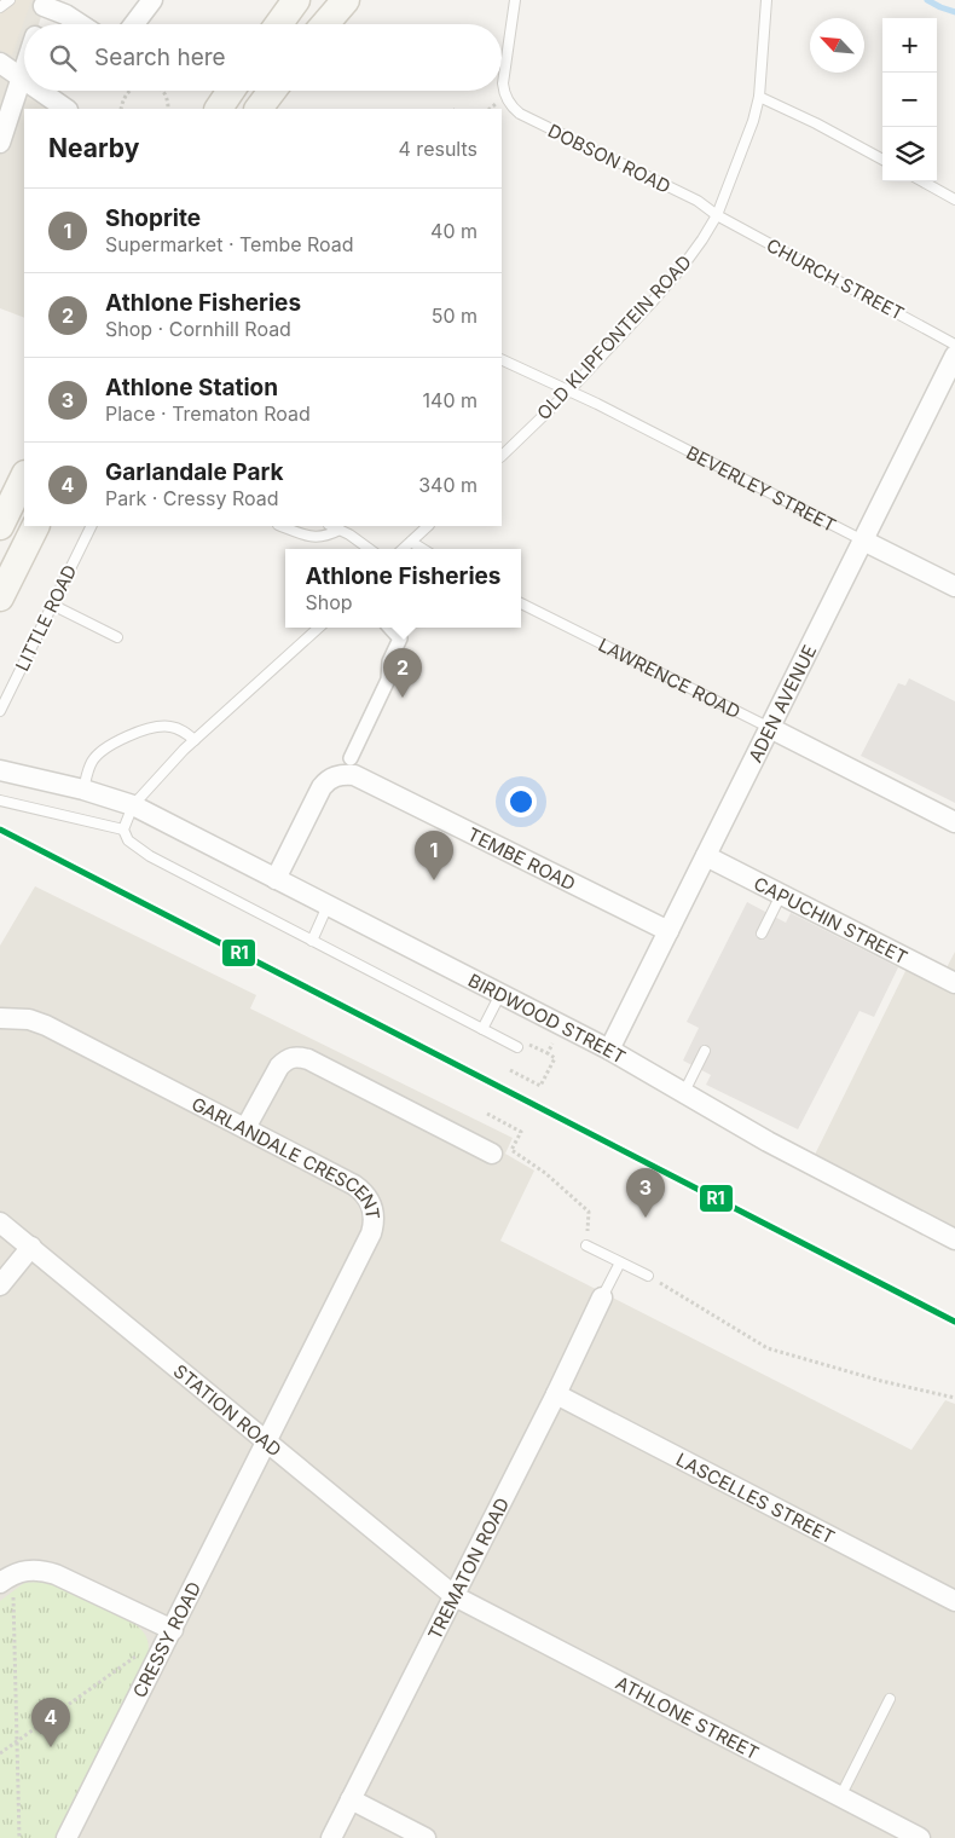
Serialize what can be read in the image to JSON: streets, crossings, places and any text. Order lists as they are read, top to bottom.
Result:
{
  "streets": {
    "street": [
      "BEVERLEY STREET",
      "LAWRENCE ROAD",
      "ADEN AVENUE",
      "TEMBE ROAD",
      "CAPUCHIN STREET",
      "BIRDWOOD STREET",
      "GARLANDALE CRESCENT",
      "STATION ROAD",
      "LASCELLES STREET",
      "TREMATON ROAD",
      "CRESSY ROAD",
      "ATHLONE STREET"
    ],
    "lane": [
      "DOBSON ROAD",
      "CHURCH STREET",
      "OLD KLIPFONTEIN ROAD",
      "LITTLE ROAD"
    ]
  },
  "crossings": [
    ["DOBSON ROAD", "CHURCH STREET"],
    ["DOBSON ROAD", "OLD KLIPFONTEIN ROAD"],
    ["CHURCH STREET", "OLD KLIPFONTEIN ROAD"],
    ["OLD KLIPFONTEIN ROAD", "BEVERLEY STREET"],
    ["BEVERLEY STREET", "ADEN AVENUE"],
    ["LAWRENCE ROAD", "ADEN AVENUE"],
    ["ADEN AVENUE", "TEMBE ROAD"],
    ["ADEN AVENUE", "CAPUCHIN STREET"],
    ["ADEN AVENUE", "BIRDWOOD STREET"],
    ["GARLANDALE CRESCENT", "STATION ROAD"],
    ["GARLANDALE CRESCENT", "CRESSY ROAD"],
    ["STATION ROAD", "TREMATON ROAD"],
    ["STATION ROAD", "CRESSY ROAD"],
    ["STATION ROAD", "ATHLONE STREET"],
    ["LASCELLES STREET", "TREMATON ROAD"],
    ["TREMATON ROAD", "ATHLONE STREET"]
  ],
  "lines": ["transit line R1"],
  "north": "top left",
  "page": {
    "map_buttons": ["+", "−"],
    "search": "Search here",
    "heading": ["Nearby", "4 results"],
    "list": [
      {
        "mark": "1",
        "name": "Shoprite",
        "note": "Supermarket · Tembe Road",
        "value": "40 m"
      },
      {
        "mark": "2",
        "name": "Athlone Fisheries",
        "note": "Shop · Cornhill Road",
        "value": "50 m"
      },
      {
        "mark": "3",
        "name": "Athlone Station",
        "note": "Place · Trematon Road",
        "value": "140 m"
      },
      {
        "mark": "4",
        "name": "Garlandale Park",
        "note": "Park · Cressy Road",
        "value": "340 m"
      }
    ],
    "popup": ["Athlone Fisheries", "Shop"],
    "pins": [
      "2",
      "1",
      "3",
      "4"
    ]
  }
}
